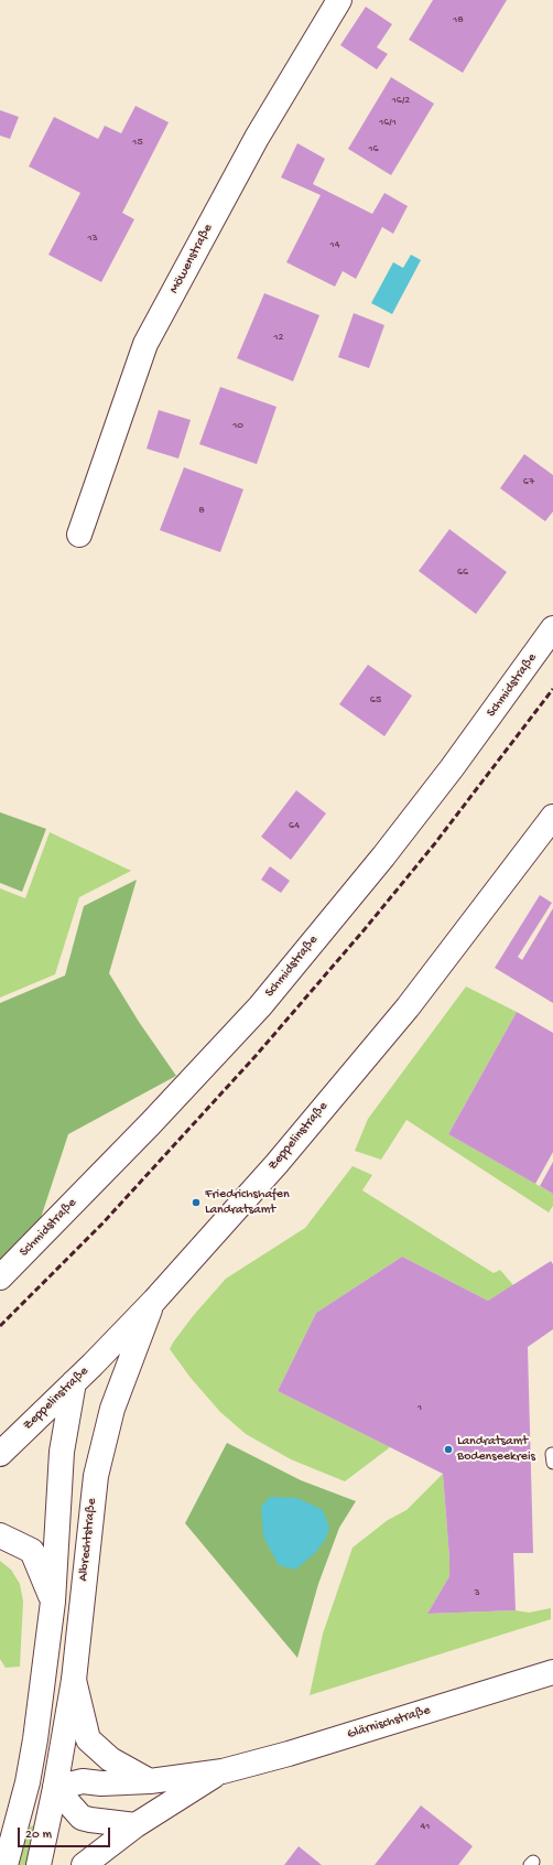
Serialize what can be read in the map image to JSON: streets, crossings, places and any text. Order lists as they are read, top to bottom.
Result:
{
  "streets": {
    "street": [
      "Möwenstraße",
      "Schmidstraße",
      "Zeppelinstraße",
      "Albrechtstraße",
      "Glärnischstraße"
    ]
  },
  "crossings": [
    ["Zeppelinstraße", "Albrechtstraße"],
    ["Albrechtstraße", "Glärnischstraße"]
  ],
  "places": ["Friedrichshafen Landratsamt", "Landratsamt Bodenseekreis"],
  "house_numbers": [
    "18",
    "16/2",
    "16/1",
    "15",
    "16",
    "13",
    "14",
    "12",
    "10",
    "67",
    "8",
    "66",
    "65",
    "64",
    "1",
    "3",
    "41"
  ],
  "scale_bar": "20 m"
}
